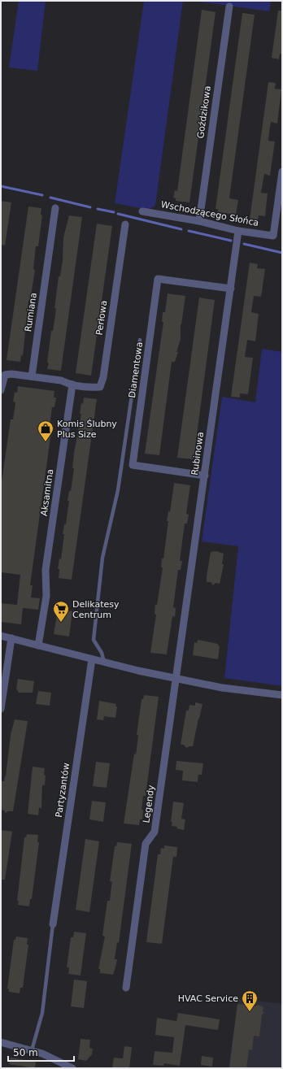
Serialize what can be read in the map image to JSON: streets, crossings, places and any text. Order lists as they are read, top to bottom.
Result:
{
  "streets": {
    "street": [
      "Goździkowa",
      "Wschodzącego Słońca",
      "Rumiana",
      "Perłowa",
      "Diamentowa",
      "Rubinowa",
      "Aksamitna",
      "Partyzantów",
      "Legendy"
    ]
  },
  "crossings": [
    ["Goździkowa", "Wschodzącego Słońca"],
    ["Wschodzącego Słońca", "Rubinowa"],
    ["Perłowa", "Aksamitna"],
    ["Diamentowa", "Rubinowa"],
    ["Rubinowa", "Legendy"]
  ],
  "places": {
    "shop": ["Komis Ślubny Plus Size"],
    "supermarket": ["Delikatesy Centrum"],
    "building": ["HVAC Service"]
  },
  "scale_bar": "50 m"
}
